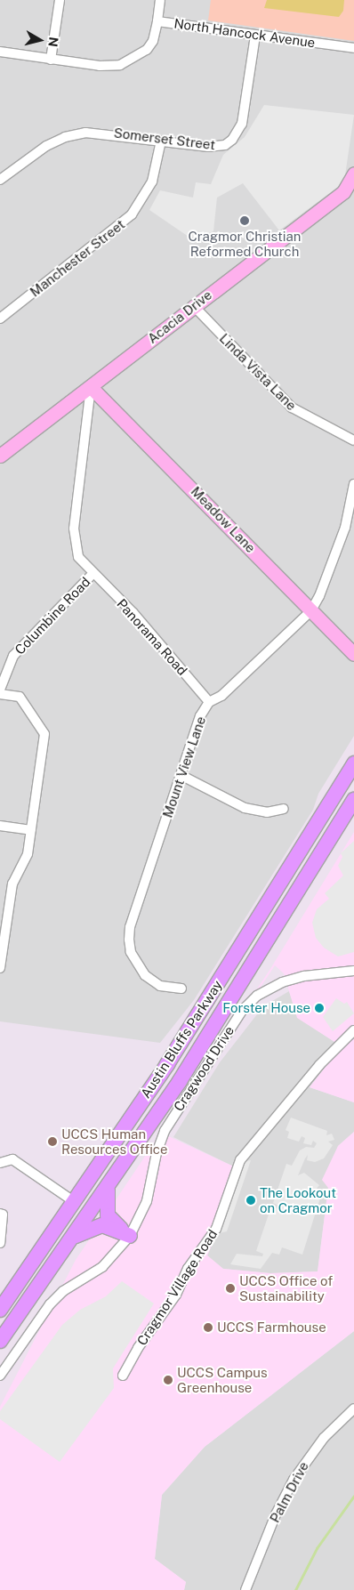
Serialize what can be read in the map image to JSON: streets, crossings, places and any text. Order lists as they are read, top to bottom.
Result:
{
  "streets": {
    "main road": ["Austin Bluffs Parkway"],
    "street": [
      "North Hancock Avenue",
      "Somerset Street",
      "Manchester Street",
      "Acacia Drive",
      "Linda Vista Lane",
      "Meadow Lane",
      "Columbine Road",
      "Panorama Road",
      "Mount View Lane",
      "Cragwood Drive",
      "Cragmor Village Road",
      "Palm Drive"
    ]
  },
  "crossings": [
    ["North Hancock Avenue", "Somerset Street"],
    ["Somerset Street", "Manchester Street"],
    ["Acacia Drive", "Linda Vista Lane"],
    ["Acacia Drive", "Meadow Lane"],
    ["Acacia Drive", "Columbine Road"],
    ["Meadow Lane", "Columbine Road"],
    ["Meadow Lane", "Mount View Lane"],
    ["Columbine Road", "Panorama Road"],
    ["Panorama Road", "Mount View Lane"]
  ],
  "places": [
    "Cragmor Christian Reformed Church",
    "Forster House",
    "UCCS Human Resources Office",
    "The Lookout on Cragmor",
    "UCCS Office of Sustainability",
    "UCCS Farmhouse",
    "UCCS Campus Greenhouse"
  ],
  "north": "right"
}
